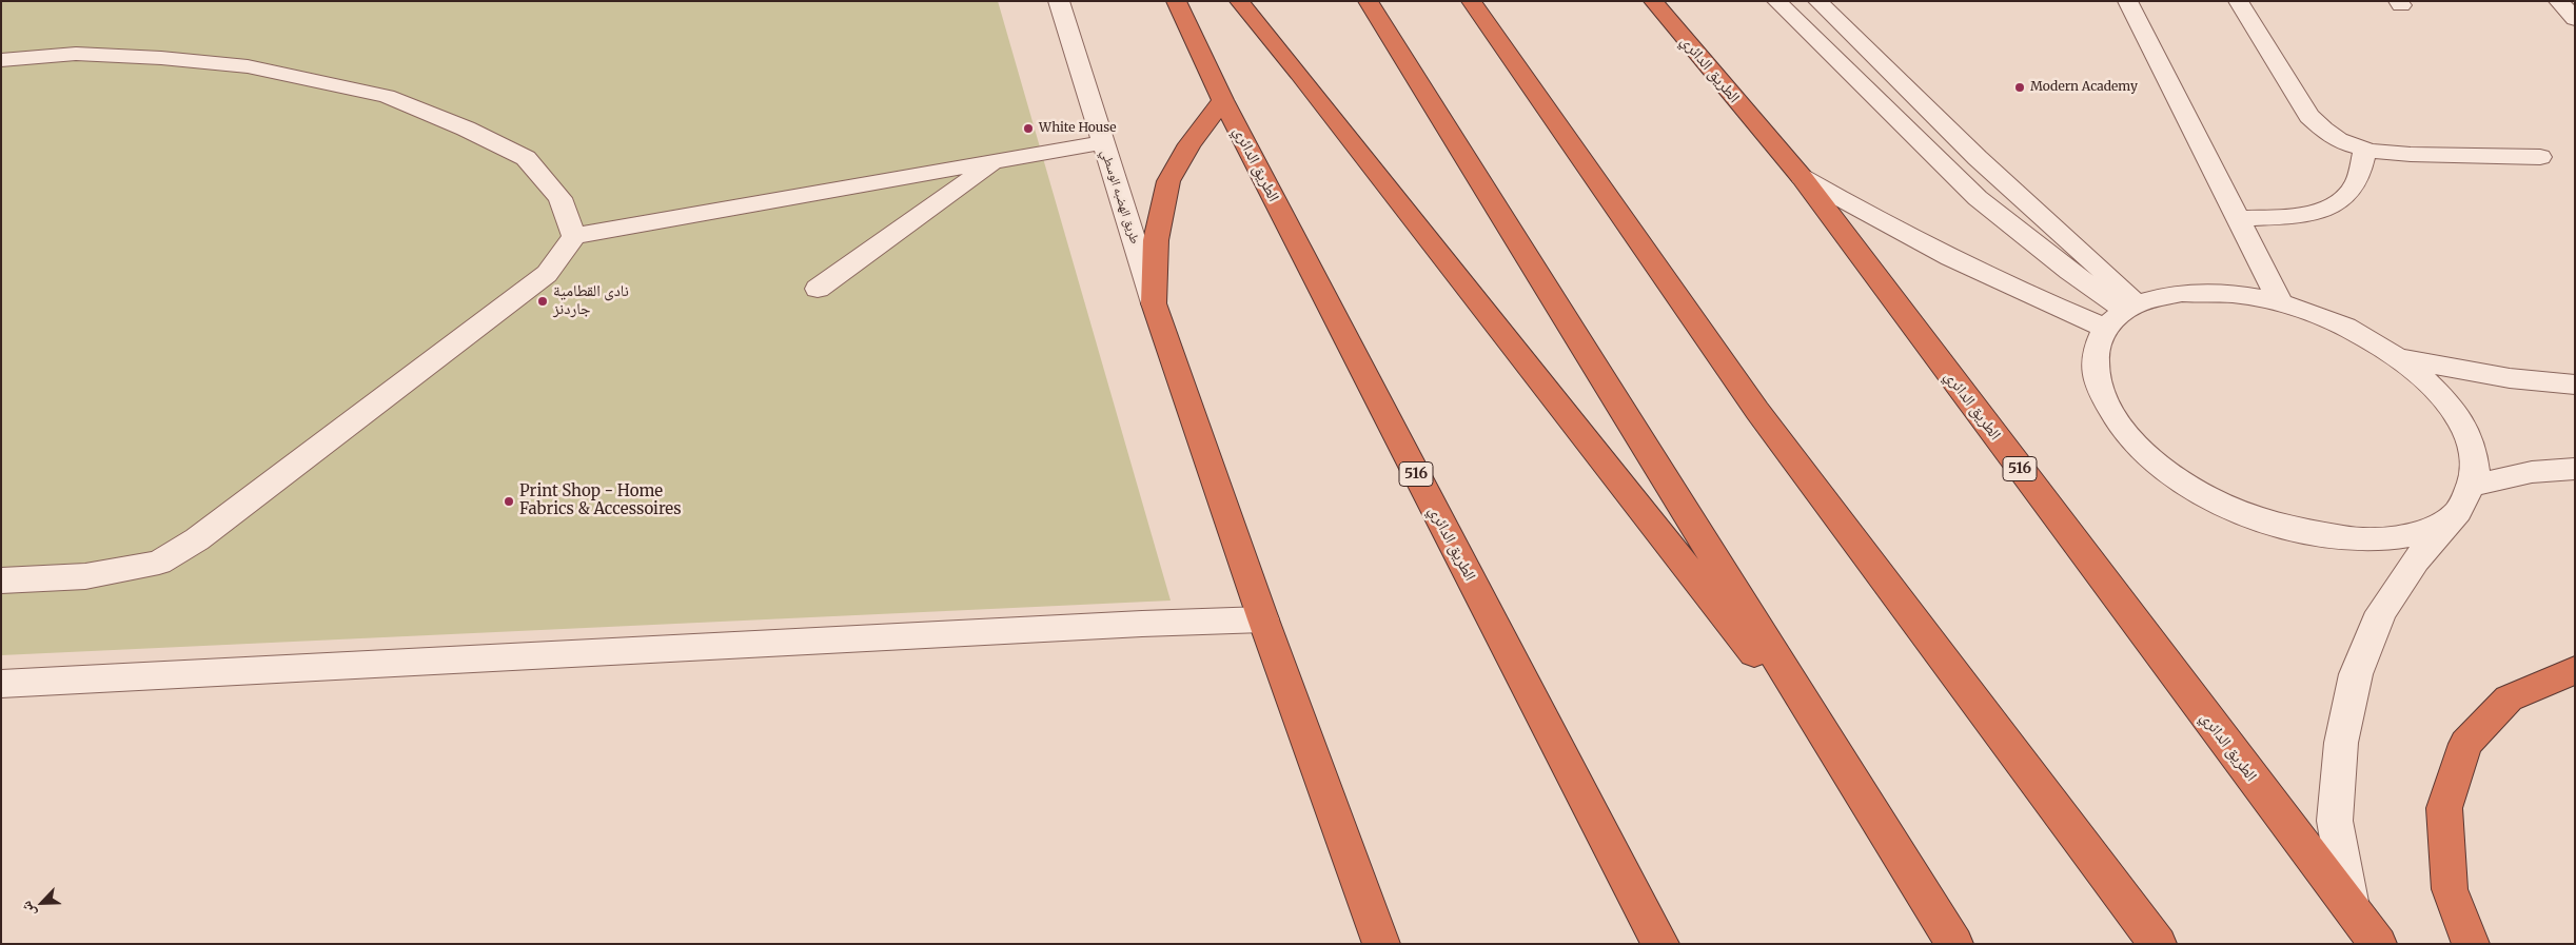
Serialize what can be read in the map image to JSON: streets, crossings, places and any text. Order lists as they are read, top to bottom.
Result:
{
  "streets": {
    "highway": ["الطريق الدائري", "516"],
    "street": ["طريق الهضبه الوسطي"]
  },
  "places": [
    "Modern Academy",
    "White House",
    "نادى القطامية جاردنز",
    "Print Shop - Home Fabrics & Accessoires"
  ],
  "north": "bottom left"
}
